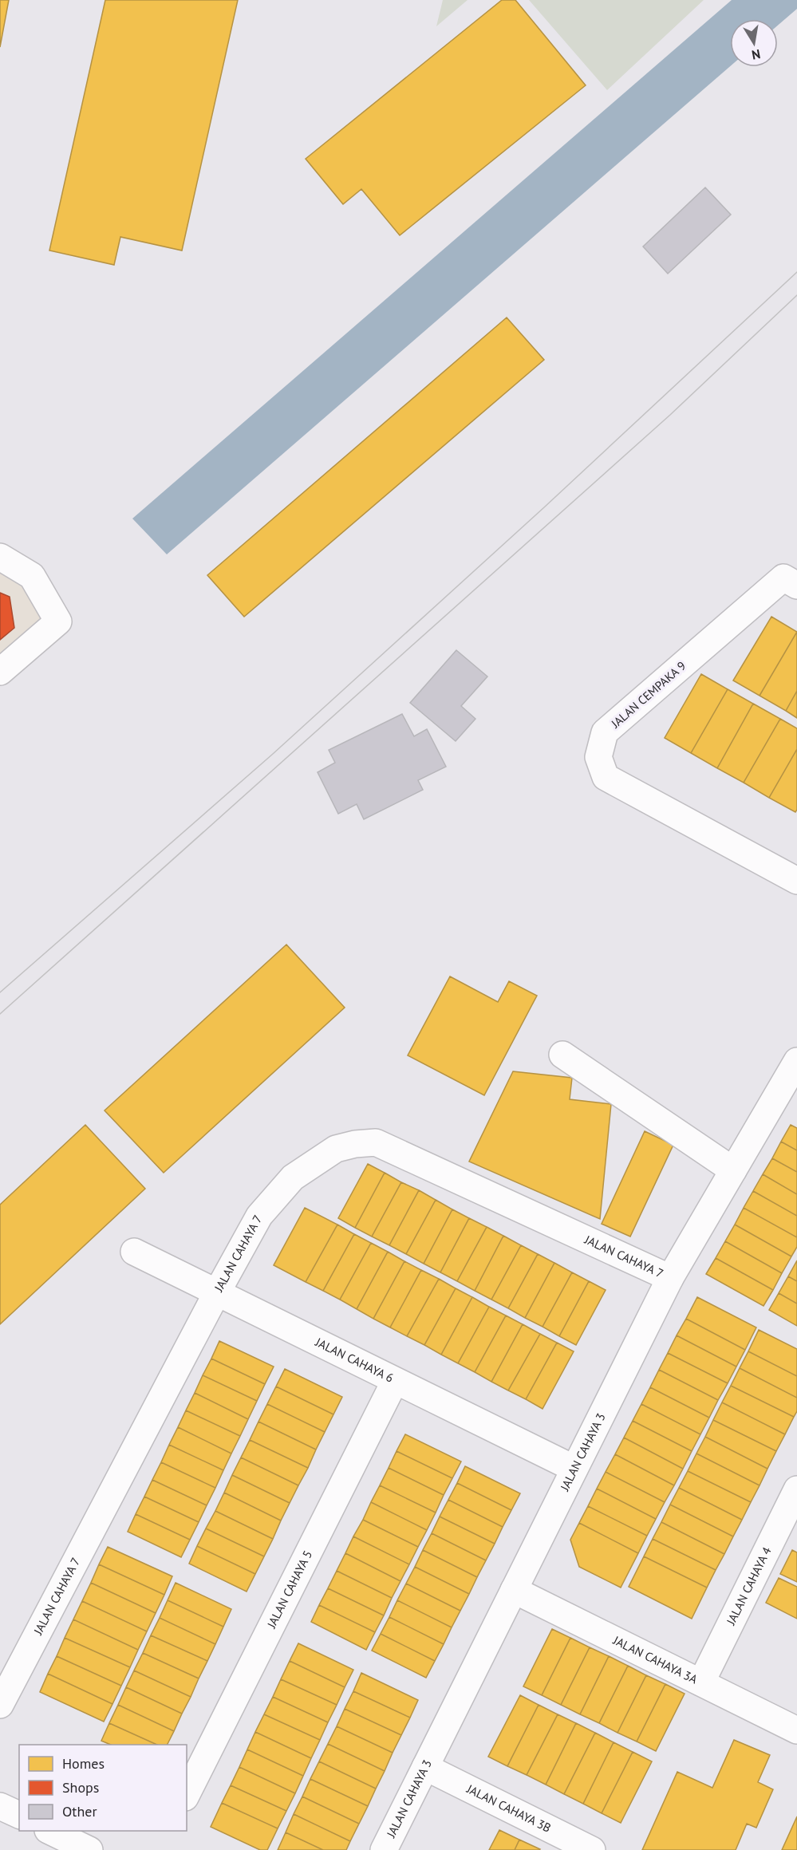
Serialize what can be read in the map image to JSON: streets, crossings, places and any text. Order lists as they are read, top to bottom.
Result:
{
  "streets": {
    "street": [
      "JALAN CEMPAKA 9",
      "JALAN CAHAYA 7",
      "JALAN CAHAYA 6",
      "JALAN CAHAYA 3",
      "JALAN CAHAYA 4",
      "JALAN CAHAYA 5",
      "JALAN CAHAYA 3A",
      "JALAN CAHAYA 3B"
    ]
  },
  "crossings": [
    ["JALAN CAHAYA 7", "JALAN CAHAYA 6"],
    ["JALAN CAHAYA 7", "JALAN CAHAYA 3"],
    ["JALAN CAHAYA 6", "JALAN CAHAYA 3"],
    ["JALAN CAHAYA 6", "JALAN CAHAYA 5"],
    ["JALAN CAHAYA 3", "JALAN CAHAYA 3A"],
    ["JALAN CAHAYA 3", "JALAN CAHAYA 3B"],
    ["JALAN CAHAYA 4", "JALAN CAHAYA 3A"]
  ],
  "legend": ["Homes", "Shops", "Other"],
  "north": "bottom"
}
